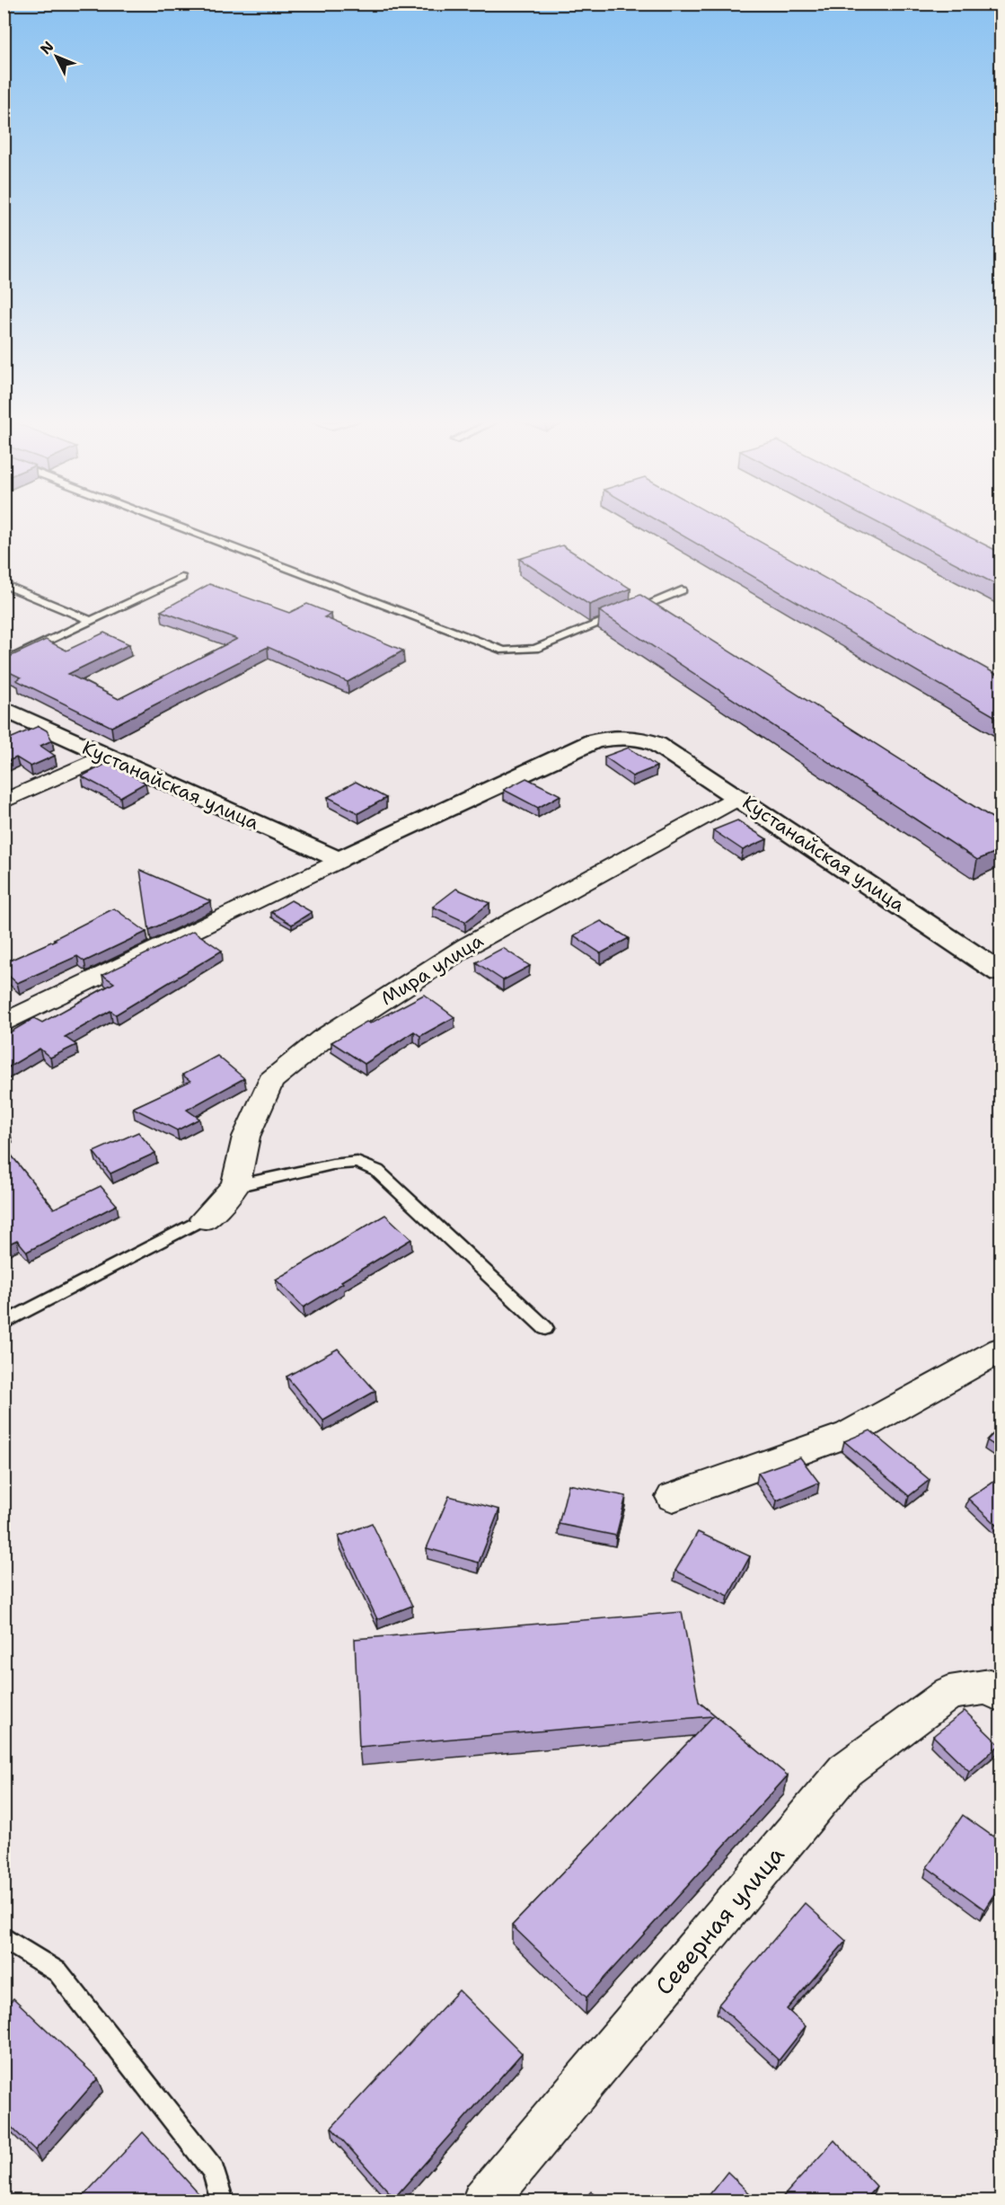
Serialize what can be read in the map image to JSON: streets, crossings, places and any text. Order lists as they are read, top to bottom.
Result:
{
  "streets": {
    "street": ["Кустанайская улица", "Мира улица", "Северная улица"]
  },
  "crossings": [
    ["Кустанайская улица", "Мира улица"]
  ],
  "north": "top left"
}
